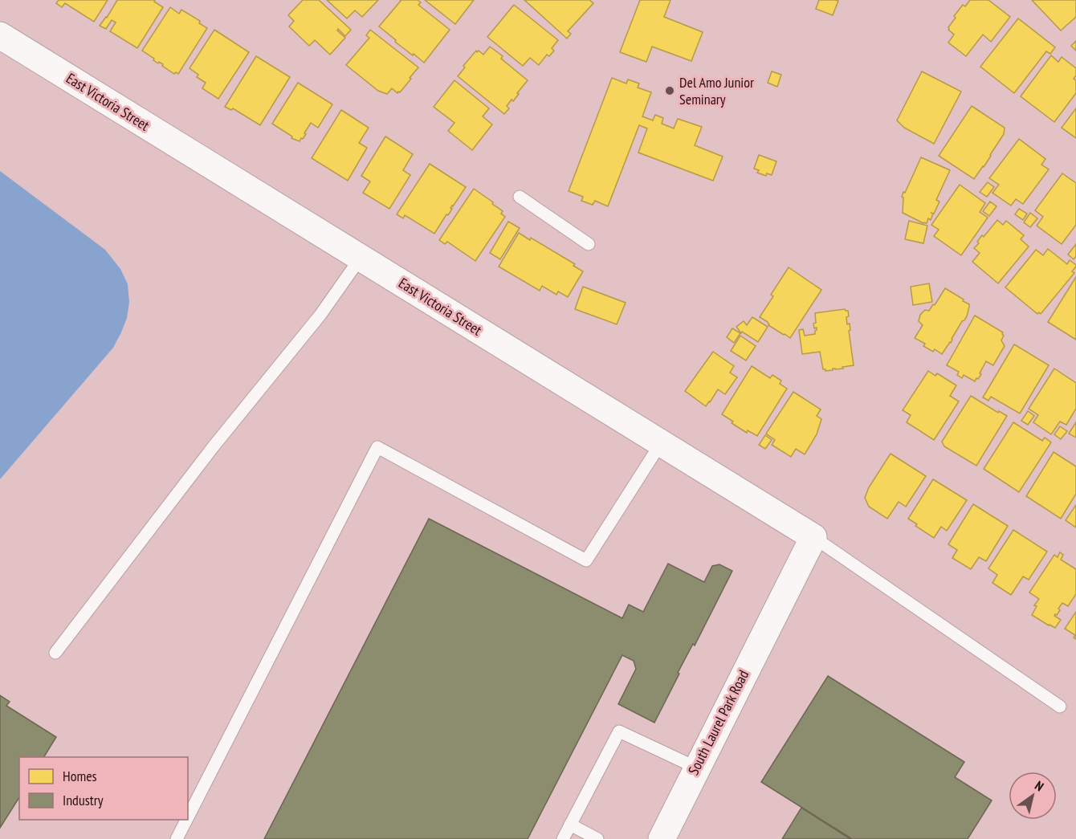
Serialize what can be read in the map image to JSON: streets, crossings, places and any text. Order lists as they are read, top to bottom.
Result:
{
  "streets": {
    "street": ["East Victoria Street", "South Laurel Park Road"]
  },
  "crossings": [
    ["East Victoria Street", "South Laurel Park Road"]
  ],
  "places": ["Del Amo Junior Seminary"],
  "legend": ["Homes", "Industry"],
  "north": "top right"
}
